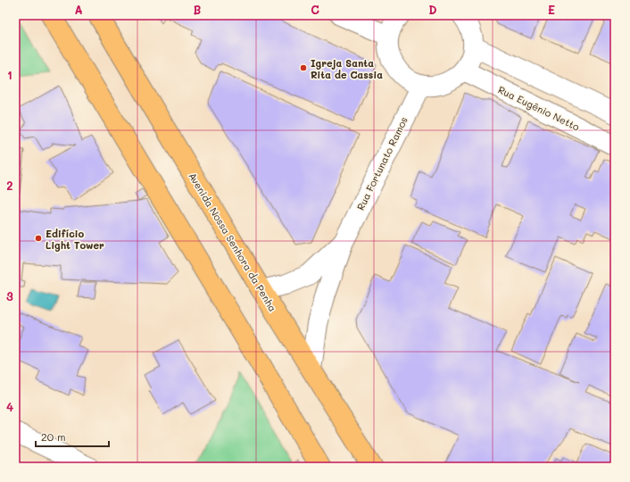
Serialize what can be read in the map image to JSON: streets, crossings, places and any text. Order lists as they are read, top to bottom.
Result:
{
  "streets": {
    "main road": ["Avenida Nossa Senhora da Penha"],
    "street": ["Rua Eugênio Netto", "Rua Fortunato Ramos"]
  },
  "crossings": [
    ["Rua Fortunato Ramos", "Avenida Nossa Senhora da Penha"]
  ],
  "places": ["Igreja Santa Rita de Cassia", "Edifício Light Tower"],
  "scale_bar": "20 m",
  "grid": {
    "columns": [
      "A",
      "B",
      "C",
      "D",
      "E"
    ],
    "rows": [
      "1",
      "2",
      "3",
      "4"
    ]
  }
}
